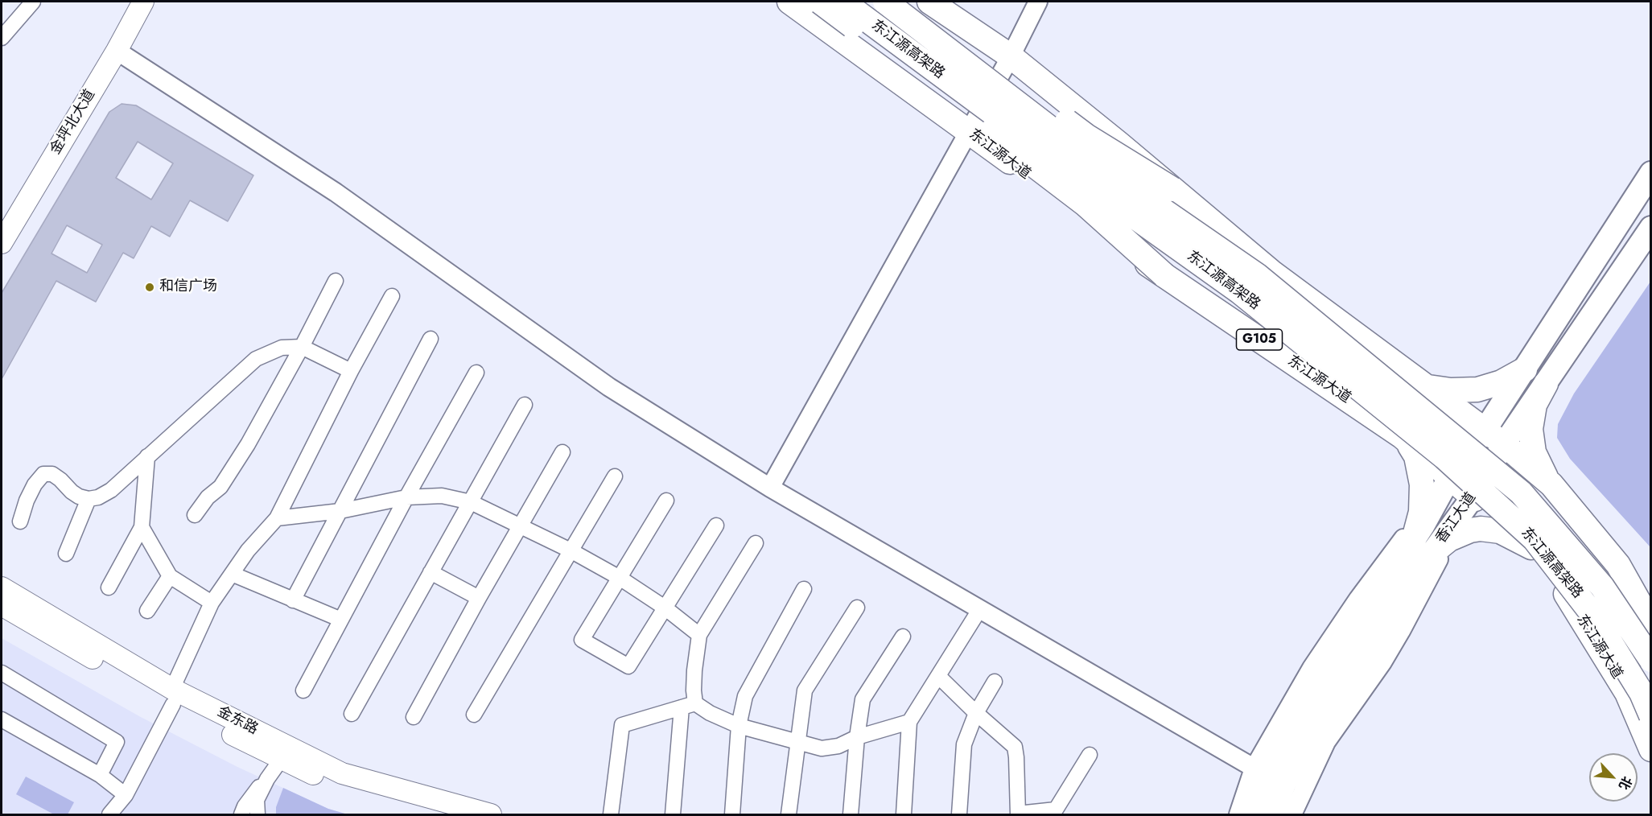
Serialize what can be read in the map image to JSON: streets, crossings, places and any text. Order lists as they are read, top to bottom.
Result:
{
  "streets": {
    "highway": ["东江源高架路", "东江源大道", "G105"],
    "main road": ["金坪北大道", "香江大道", "金东路"]
  },
  "crossings": [
    ["东江源大道", "香江大道"]
  ],
  "places": ["和信广场"],
  "north": "bottom right"
}
